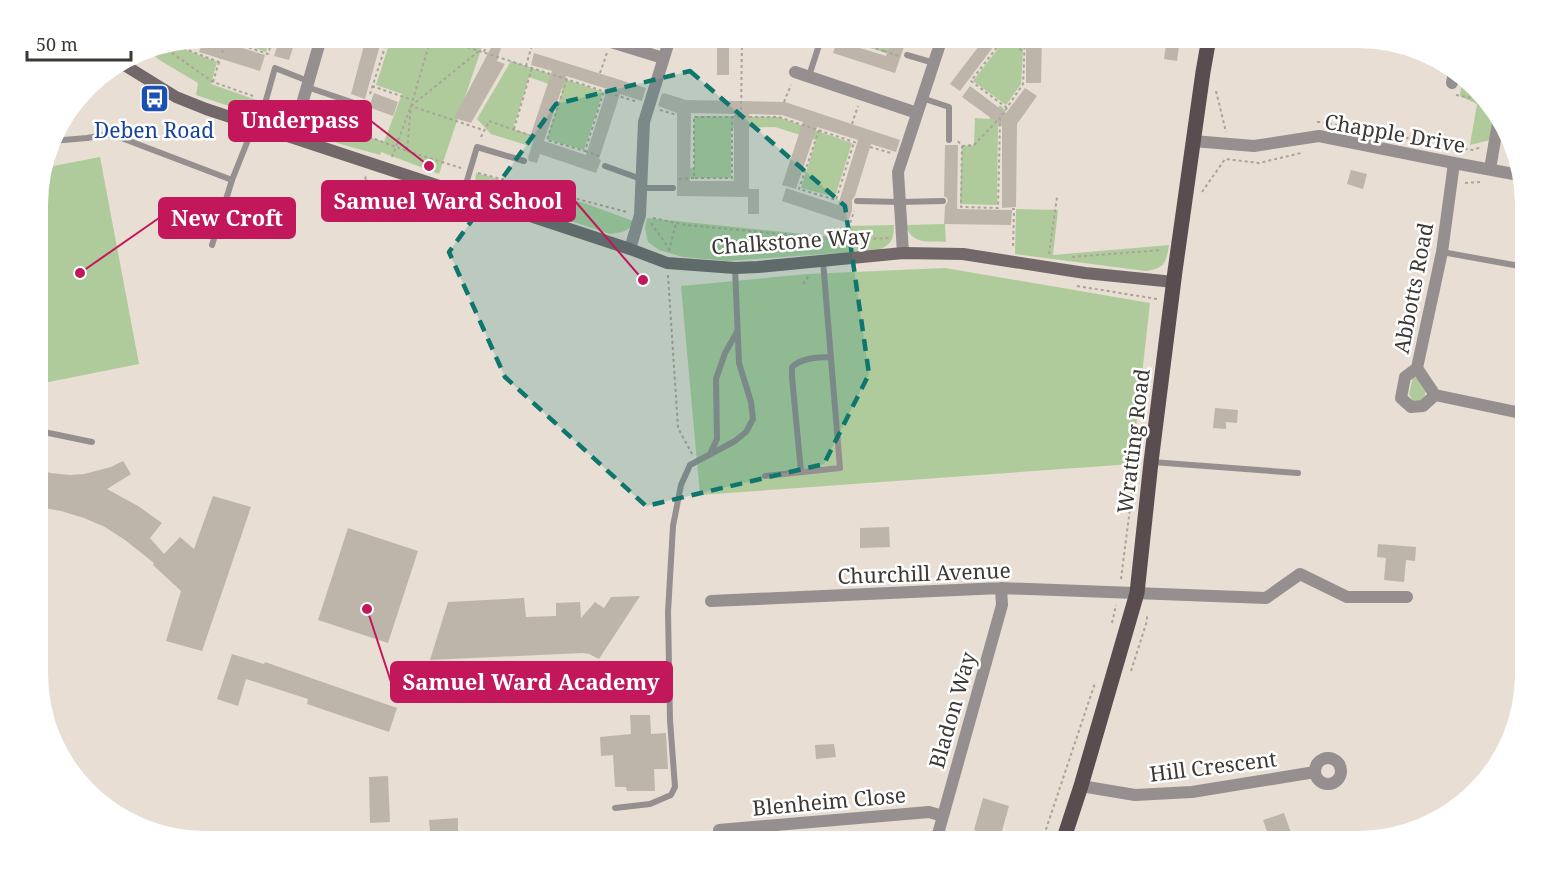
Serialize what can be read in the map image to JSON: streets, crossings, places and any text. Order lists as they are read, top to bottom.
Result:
{
  "streets": {
    "main road": ["Wratting Road"],
    "street": [
      "Chapple Drive",
      "Chalkstone Way",
      "Abbotts Road",
      "Churchill Avenue",
      "Bladon Way",
      "Hill Crescent",
      "Blenheim Close"
    ]
  },
  "crossings": [
    ["Chapple Drive", "Abbotts Road"],
    ["Chapple Drive", "Wratting Road"],
    ["Chalkstone Way", "Wratting Road"],
    ["Wratting Road", "Churchill Avenue"],
    ["Wratting Road", "Hill Crescent"],
    ["Churchill Avenue", "Bladon Way"],
    ["Bladon Way", "Blenheim Close"]
  ],
  "places": {
    "bus stop": ["Deben Road"],
    "other": [
      "Underpass",
      "New Croft",
      "Samuel Ward School",
      "Samuel Ward Academy"
    ]
  },
  "scale_bar": "50 m"
}
